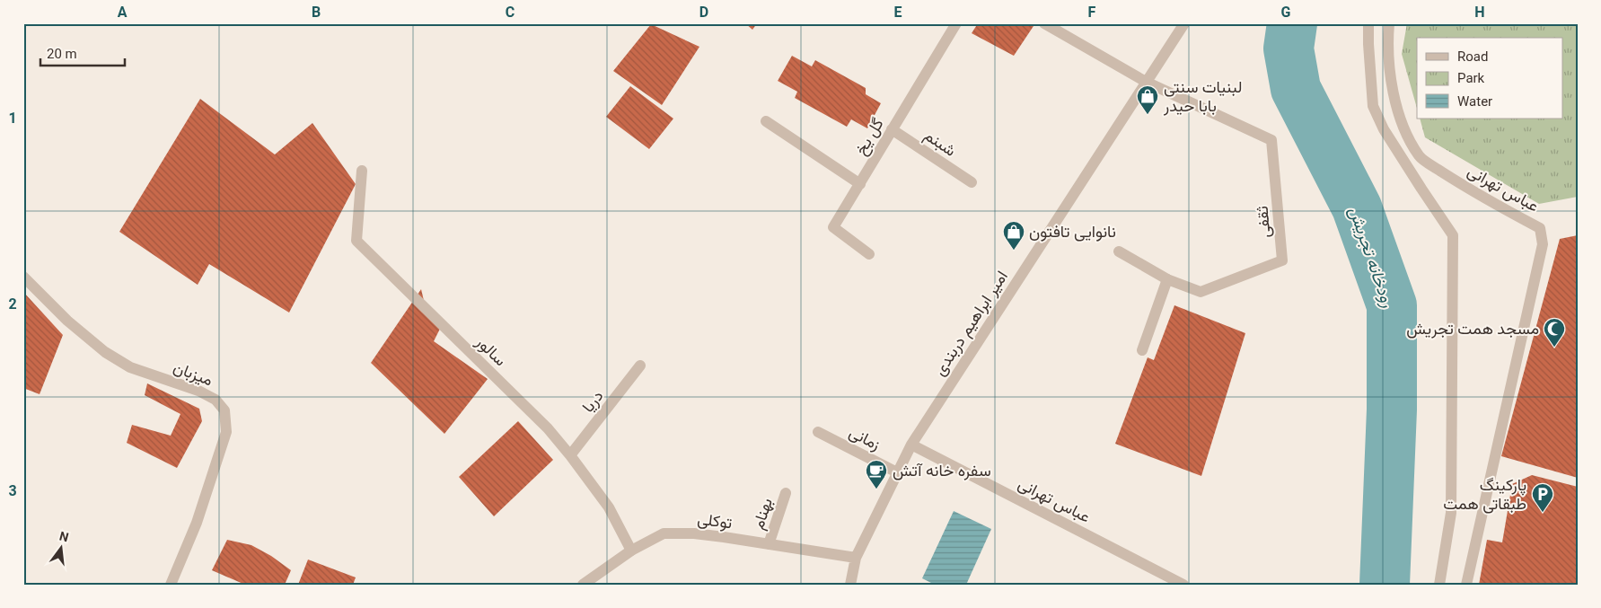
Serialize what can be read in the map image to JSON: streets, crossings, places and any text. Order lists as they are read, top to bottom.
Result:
{
  "streets": {
    "street": [
      "گل یخ",
      "شبنم",
      "عباس تهرانی",
      "ثقفی",
      "امیر ابراهیم دربندی",
      "سالور",
      "میزبان",
      "دریا",
      "زمانی",
      "بهنام",
      "توکلی"
    ]
  },
  "crossings": [
    ["گل یخ", "شبنم"],
    ["عباس تهرانی", "امیر ابراهیم دربندی"],
    ["ثقفی", "امیر ابراهیم دربندی"],
    ["امیر ابراهیم دربندی", "زمانی"],
    ["امیر ابراهیم دربندی", "توکلی"],
    ["سالور", "دریا"],
    ["سالور", "توکلی"],
    ["بهنام", "توکلی"]
  ],
  "water": ["رودخانه تجریش"],
  "places": {
    "shop": ["لبنیات سنتی بابا حیدر", "نانوایی تافتون"],
    "mosque": ["مسجد همت تجریش"],
    "cafe": ["سفره خانه آتش"],
    "parking": ["پارکینگ طبقاتی همت"]
  },
  "legend": ["Road", "Park", "Water"],
  "scale_bar": "20 m",
  "north": "top",
  "grid": {
    "columns": [
      "A",
      "B",
      "C",
      "D",
      "E",
      "F",
      "G",
      "H"
    ],
    "rows": ["1", "2", "3"]
  }
}
